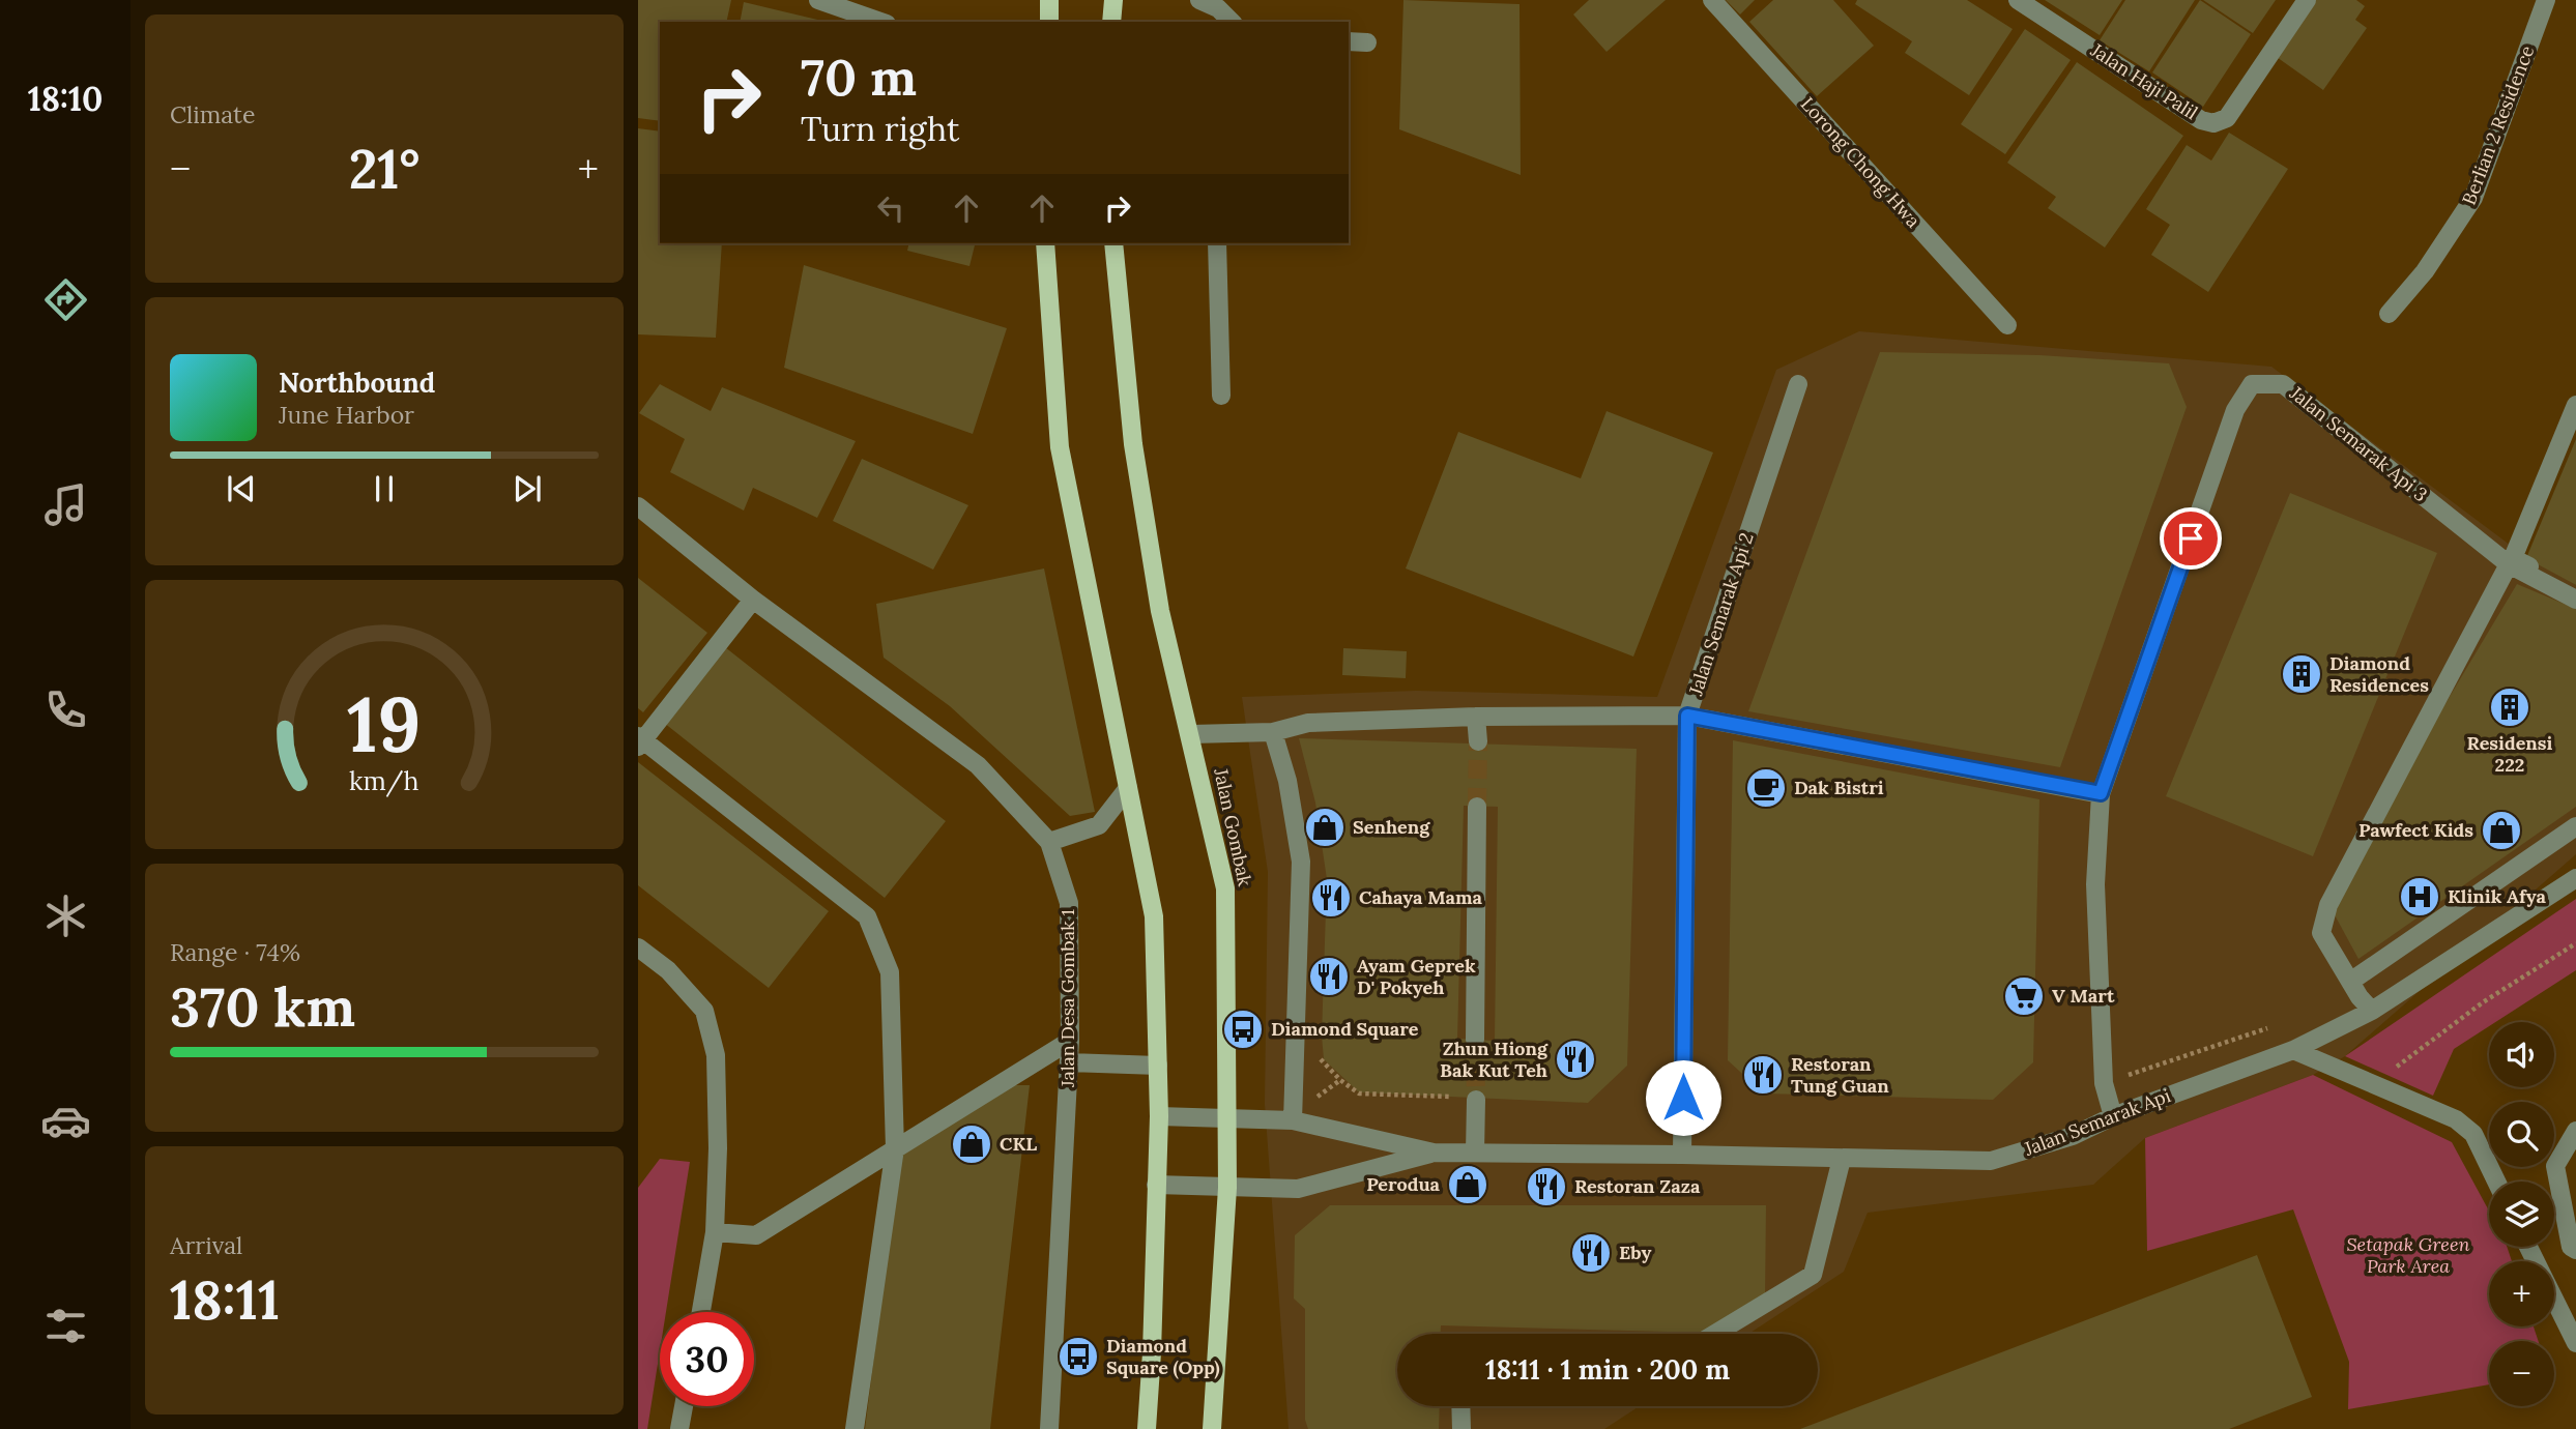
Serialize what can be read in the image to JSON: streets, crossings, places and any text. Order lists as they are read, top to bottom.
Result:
{
  "streets": {
    "main road": ["Jalan Gombak"],
    "street": [
      "Jalan Haji Palil",
      "Berlian 2 Residence",
      "Lorong Chong Hwa",
      "Jalan Semarak Api 3",
      "Jalan Semarak Api 2",
      "Jalan Desa Gombak 1",
      "Jalan Semarak Api"
    ]
  },
  "crossings": [
    ["Jalan Semarak Api 3", "Jalan Semarak Api"],
    ["Jalan Semarak Api 2", "Jalan Semarak Api"],
    ["Jalan Gombak", "Jalan Semarak Api"]
  ],
  "parks": ["Setapak Green Park Area"],
  "places": {
    "building": ["Diamond Residences", "Residensi 222"],
    "cafe": ["Dak Bistri"],
    "shop": [
      "Senheng",
      "Pawfect Kids",
      "CKL",
      "Perodua"
    ],
    "hospital": ["Klinik Afya"],
    "restaurant": [
      "Cahaya Mama",
      "Ayam Geprek D' Pokyeh",
      "Zhun Hiong Bak Kut Teh",
      "Restoran Tung Guan",
      "Restoran Zaza",
      "Eby"
    ],
    "supermarket": ["V Mart"],
    "bus stop": ["Diamond Square", "Diamond Square (Opp)"]
  },
  "page": {
    "tabs": "18:10",
    "tile": [
      "Climate",
      ["Range · 74%", "370 km"],
      ["Arrival", "18:11"]
    ],
    "turn": ["70 m", "Turn right"],
    "heat": ["−", "21°", "+"],
    "song": ["Northbound", "June Harbor"],
    "map_buttons": ["+", "−"],
    "limit": "30",
    "trip": "18:11 · 1 min · 200 m",
    "gauge": ["19", "km/h"]
  }
}
